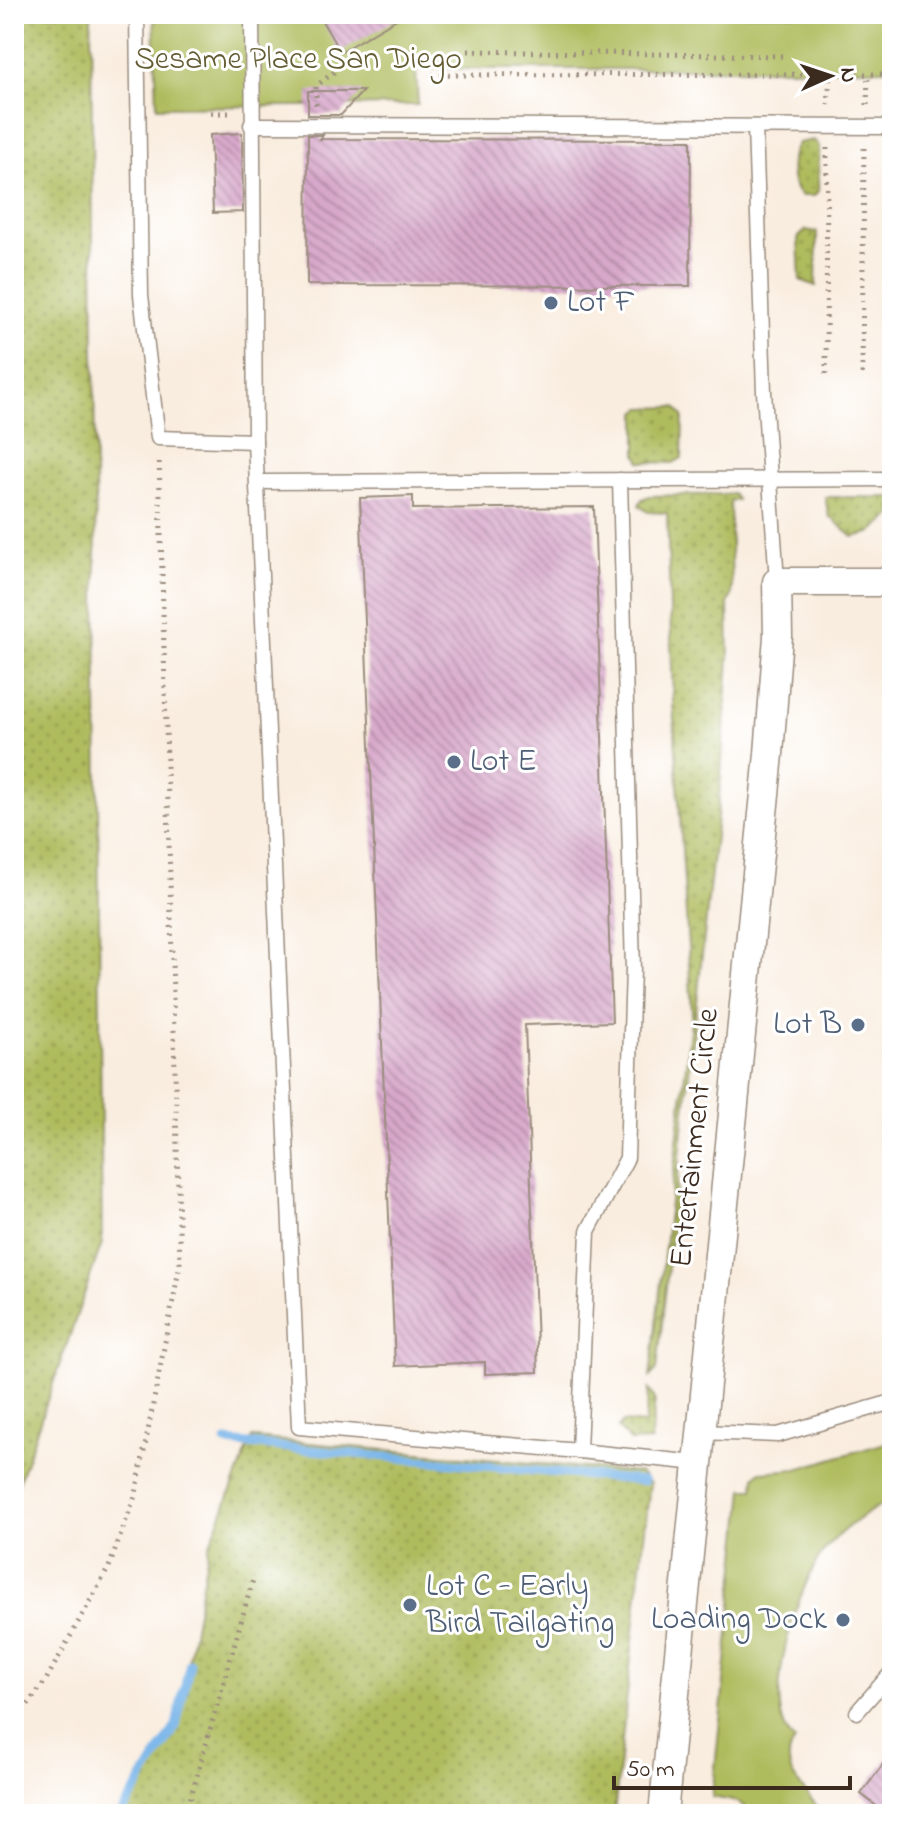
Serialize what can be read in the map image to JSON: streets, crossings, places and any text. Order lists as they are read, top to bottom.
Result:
{
  "streets": {
    "street": ["Entertainment Circle"]
  },
  "parks": ["Sesame Place San Diego"],
  "places": [
    "Lot F",
    "Lot E",
    "Lot B",
    "Lot C - Early Bird Tailgating",
    "Loading Dock"
  ],
  "scale_bar": "50 m",
  "north": "right"
}
